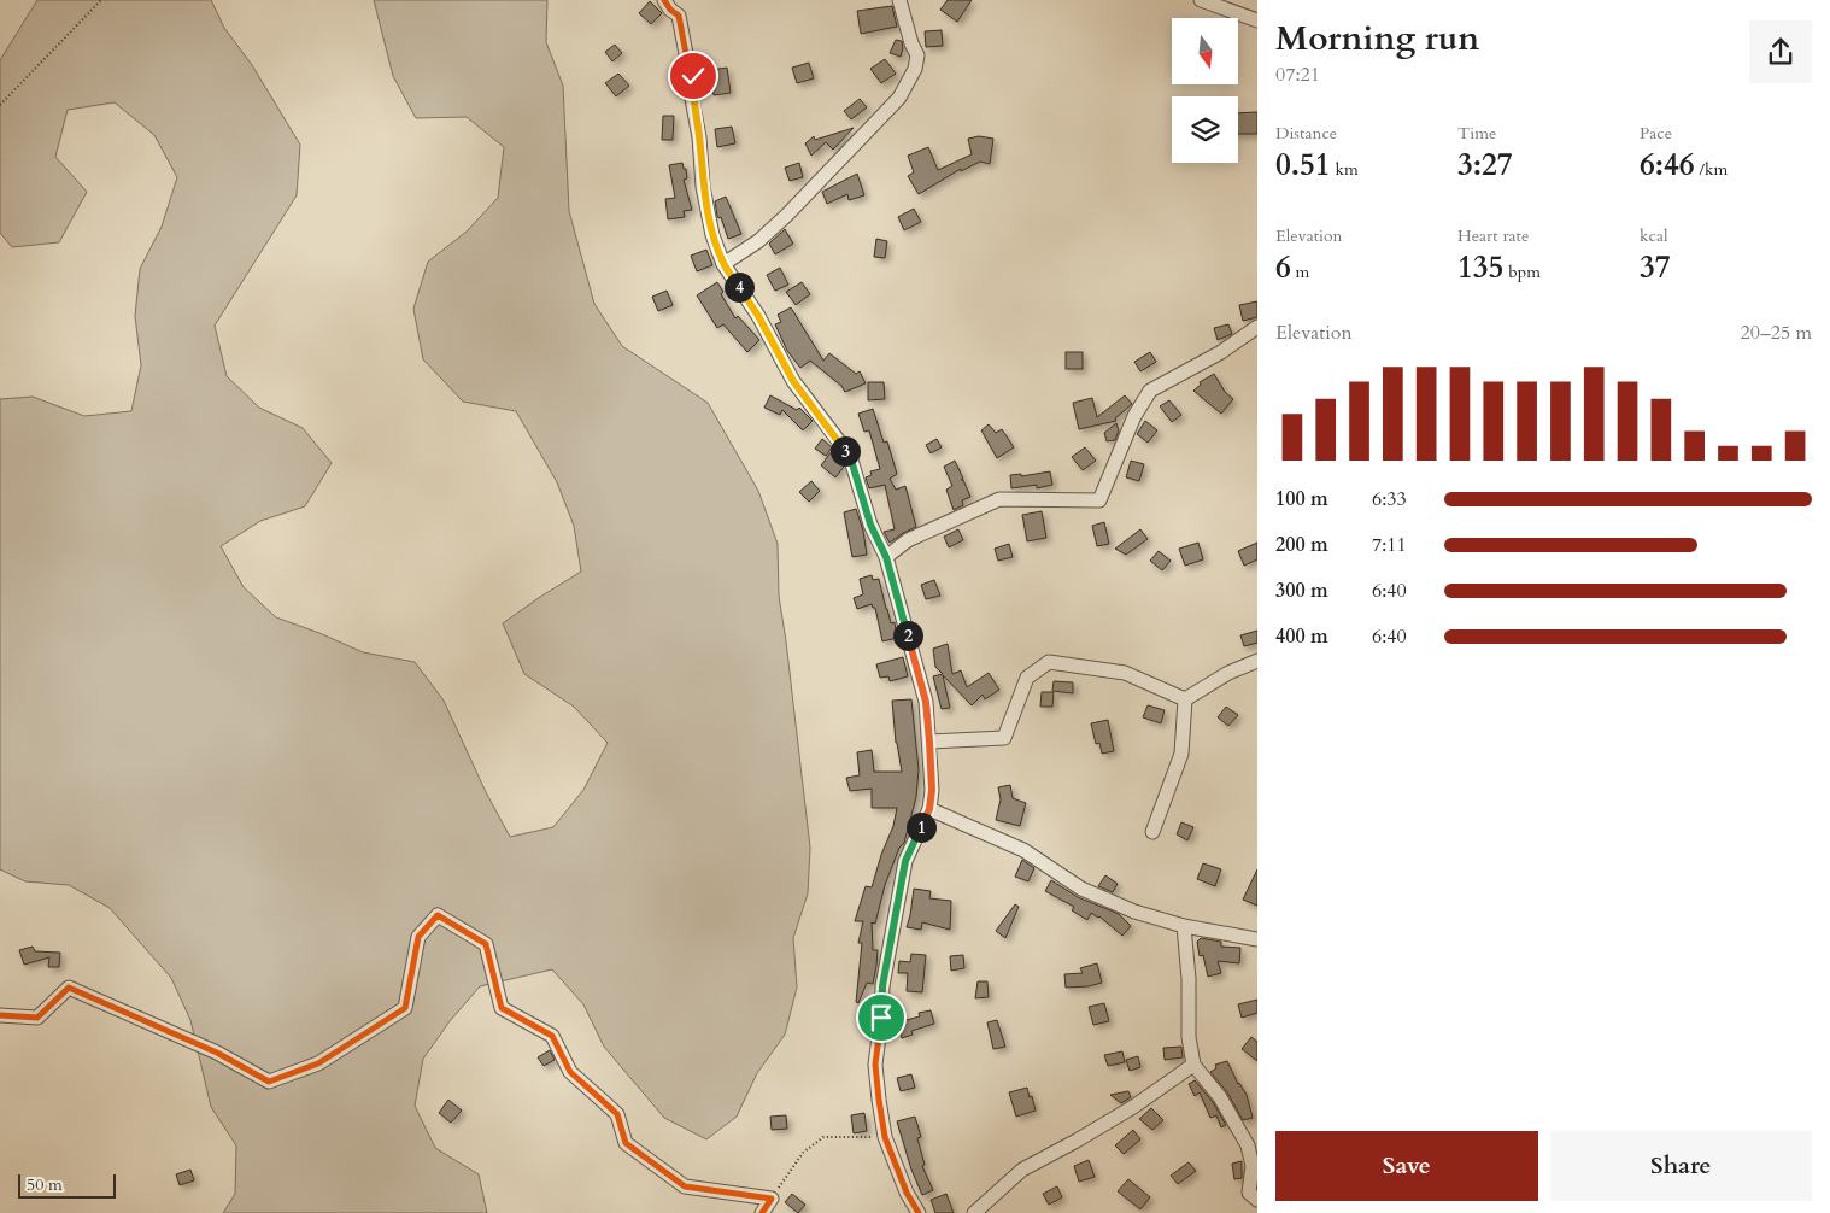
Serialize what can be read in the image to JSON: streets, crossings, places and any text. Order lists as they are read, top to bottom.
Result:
{
  "scale_bar": "50 m",
  "north": "bottom",
  "page": {
    "heading": ["Morning run", "07:21"],
    "stats": [
      ["Distance", "0.51 km"],
      ["Time", "3:27"],
      ["Pace", "6:46 /km"],
      ["Elevation", "6 m"],
      ["Heart rate", "135 bpm"],
      ["kcal", "37"]
    ],
    "pins": [
      "4",
      "3",
      "2",
      "1"
    ],
    "chart": ["Elevation", "20–25 m"],
    "list": [
      {
        "name": "100 m",
        "note": "6:33"
      },
      {
        "name": "200 m",
        "note": "7:11"
      },
      {
        "name": "300 m",
        "note": "6:40"
      },
      {
        "name": "400 m",
        "note": "6:40"
      }
    ],
    "buttons": ["Save", "Share"],
    "scale": "50 m"
  }
}
